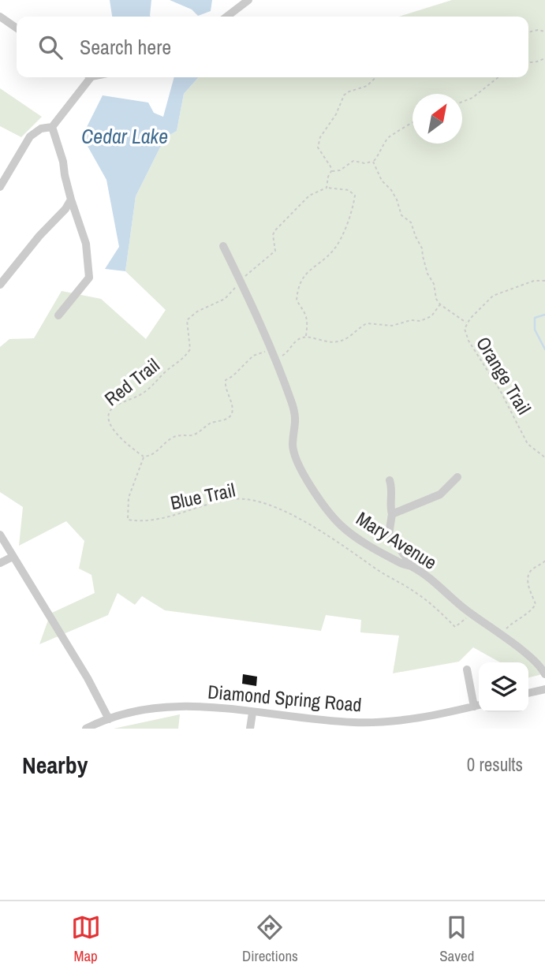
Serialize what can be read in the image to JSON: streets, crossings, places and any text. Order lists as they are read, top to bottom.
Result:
{
  "streets": {
    "street": ["Mary Avenue", "Diamond Spring Road"],
    "path": ["Orange Trail", "Red Trail", "Blue Trail"]
  },
  "crossings": [
    ["Red Trail", "Blue Trail"],
    ["Red Trail", "Mary Avenue"],
    ["Blue Trail", "Mary Avenue"]
  ],
  "water": ["Cedar Lake"],
  "north": "top right",
  "page": {
    "search": "Search here",
    "heading": ["Nearby", "0 results"],
    "nav": ["Map", "Directions", "Saved"]
  }
}
